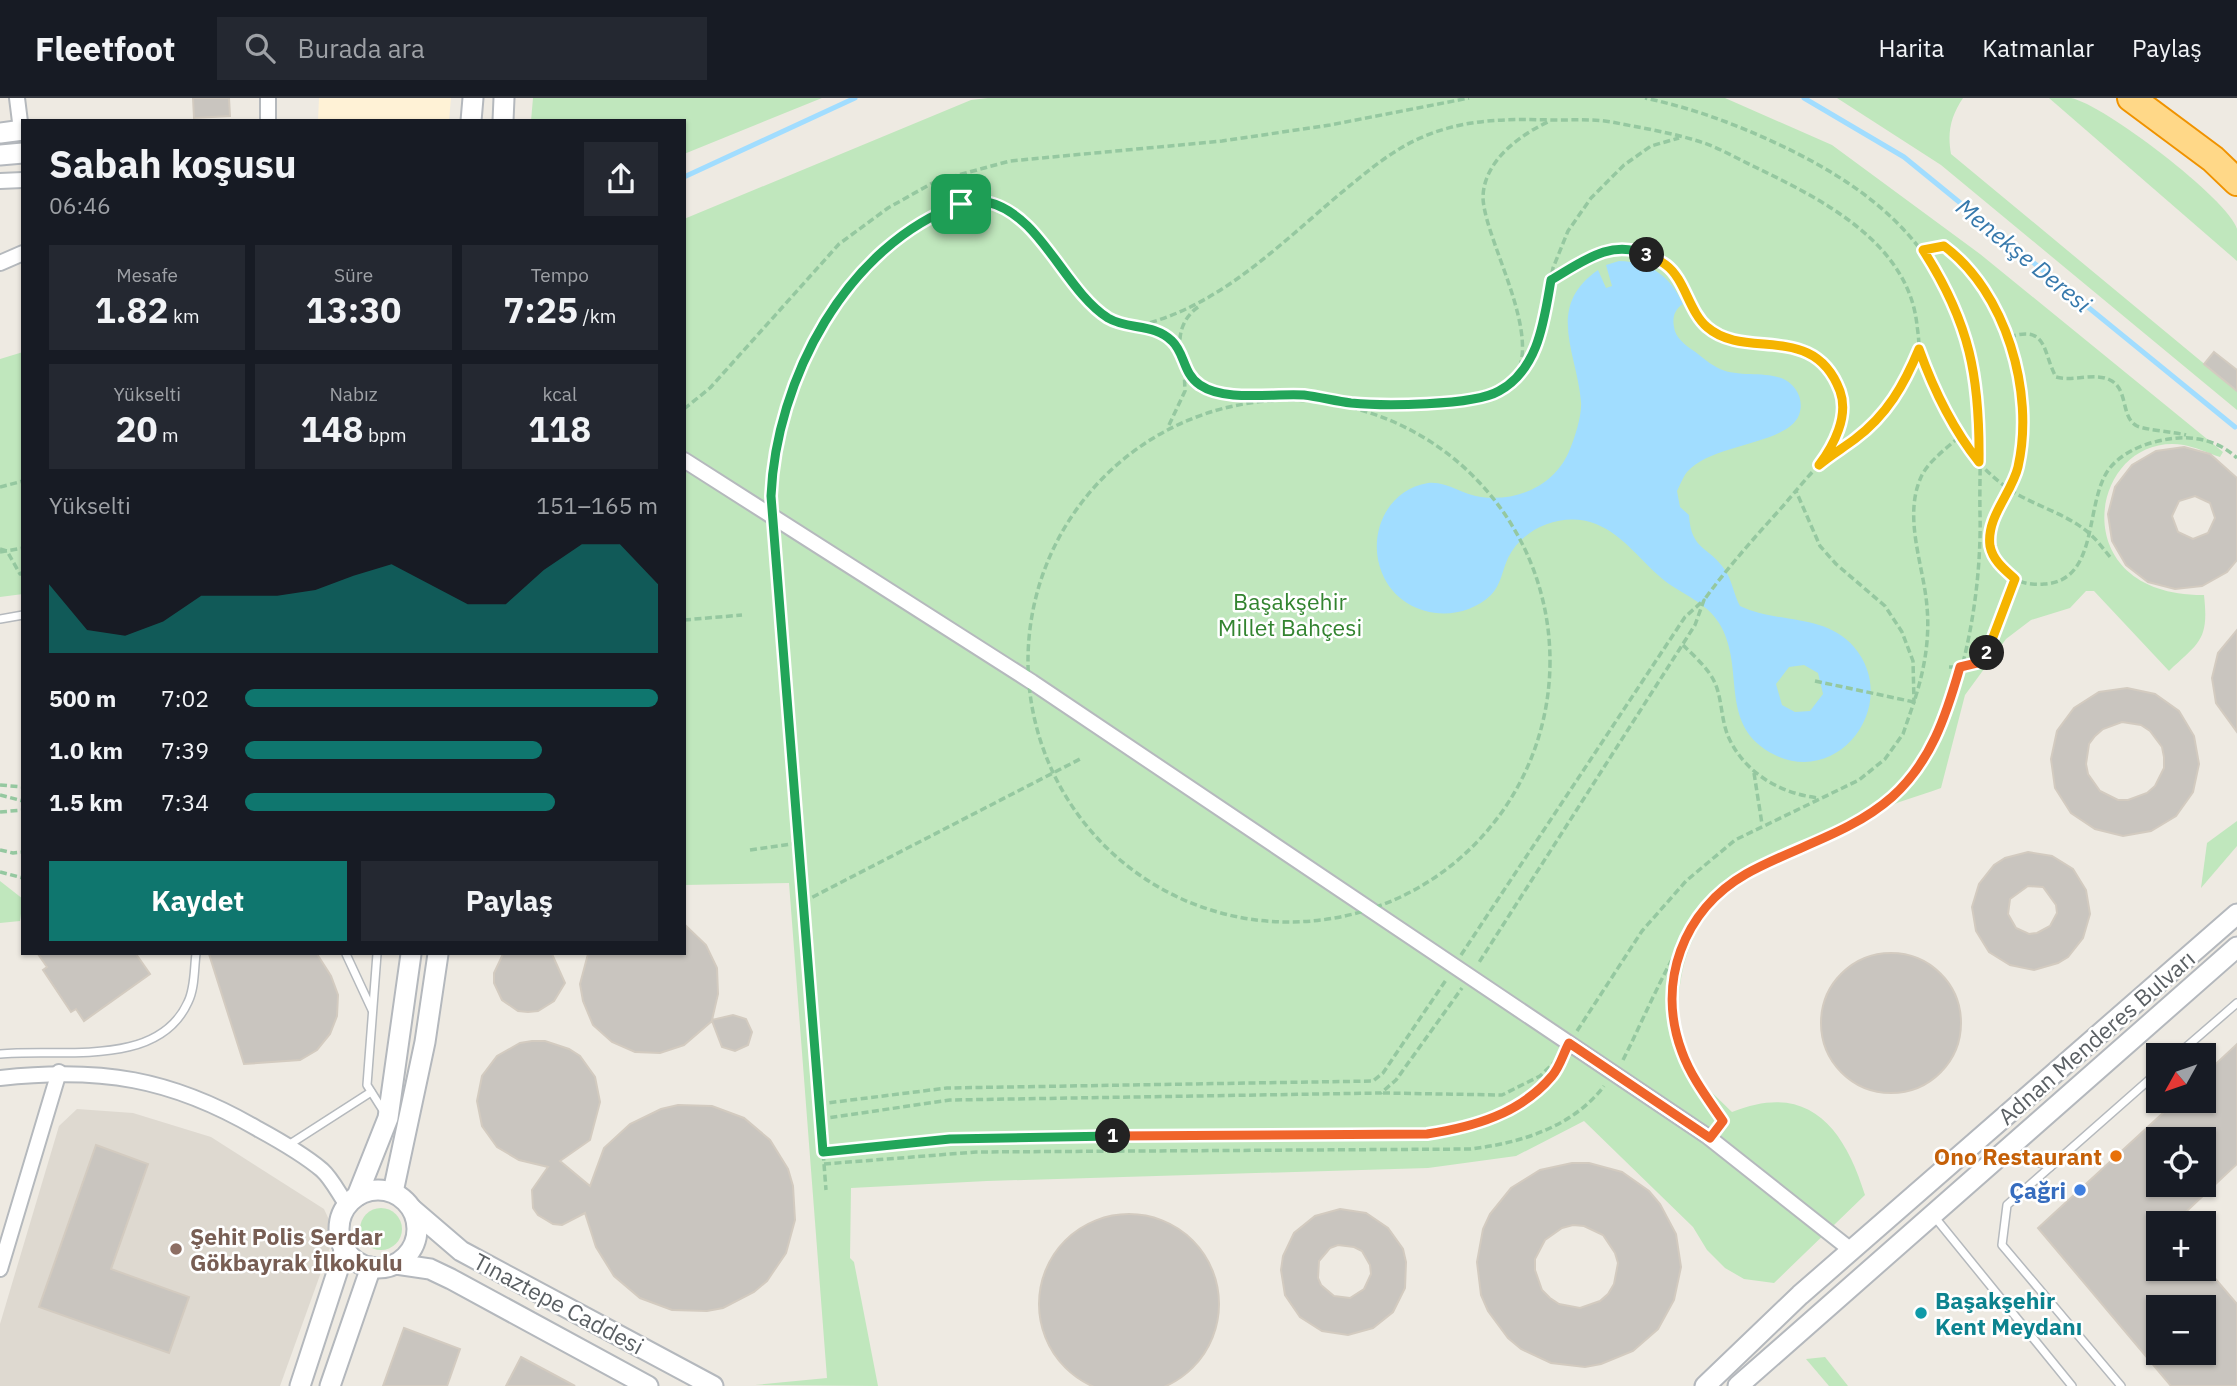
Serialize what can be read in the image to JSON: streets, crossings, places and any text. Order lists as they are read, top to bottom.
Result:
{
  "streets": {
    "street": ["Adnan Menderes Bulvarı", "Tınaztepe Caddesi"]
  },
  "water": ["Menekşe Deresi"],
  "parks": ["Başakşehir Millet Bahçesi"],
  "places": [
    "Ono Restaurant",
    "Çağri",
    "Şehit Polis Serdar Gökbayrak İlkokulu",
    "Başakşehir Kent Meydanı"
  ],
  "north": "bottom left",
  "page": {
    "header": "Fleetfoot",
    "search": "Burada ara",
    "nav": ["Harita", "Katmanlar", "Paylaş"],
    "heading": ["Sabah koşusu", "06:46"],
    "pins": ["3", "2", "1"],
    "stats": [
      ["Mesafe", "1.82 km"],
      ["Süre", "13:30"],
      ["Tempo", "7:25 /km"],
      ["Yükselti", "20 m"],
      ["Nabız", "148 bpm"],
      ["kcal", "118"]
    ],
    "chart": ["Yükselti", "151–165 m"],
    "list": [
      {
        "name": "500 m",
        "note": "7:02"
      },
      {
        "name": "1.0 km",
        "note": "7:39"
      },
      {
        "name": "1.5 km",
        "note": "7:34"
      }
    ],
    "buttons": ["Kaydet", "Paylaş"],
    "map_buttons": ["+", "−"]
  }
}
